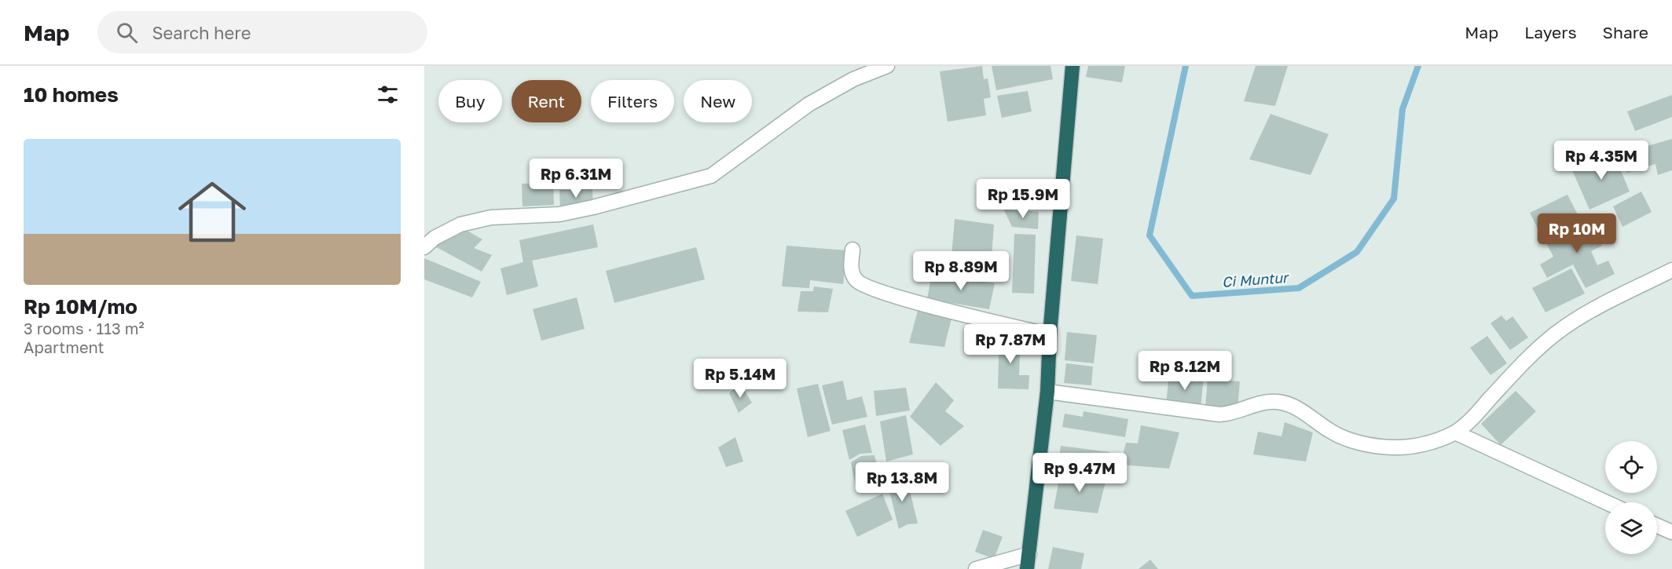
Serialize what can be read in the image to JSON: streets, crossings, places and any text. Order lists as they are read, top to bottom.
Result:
{
  "water": ["Ci Muntur"],
  "page": {
    "header": "Map",
    "search": "Search here",
    "nav": ["Map", "Layers", "Share"],
    "heading": "10 homes",
    "chip": [
      "Buy",
      "Rent",
      "Filters",
      "New"
    ],
    "list": [
      {
        "name": "Rp 10M/mo",
        "note": "3 rooms · 113 m² · Apartment"
      }
    ],
    "price": [
      "Rp 4.35M",
      "Rp 6.31M",
      "Rp 15.9M",
      "Rp 10M",
      "Rp 8.89M",
      "Rp 7.87M",
      "Rp 8.12M",
      "Rp 5.14M",
      "Rp 9.47M",
      "Rp 13.8M"
    ]
  }
}
